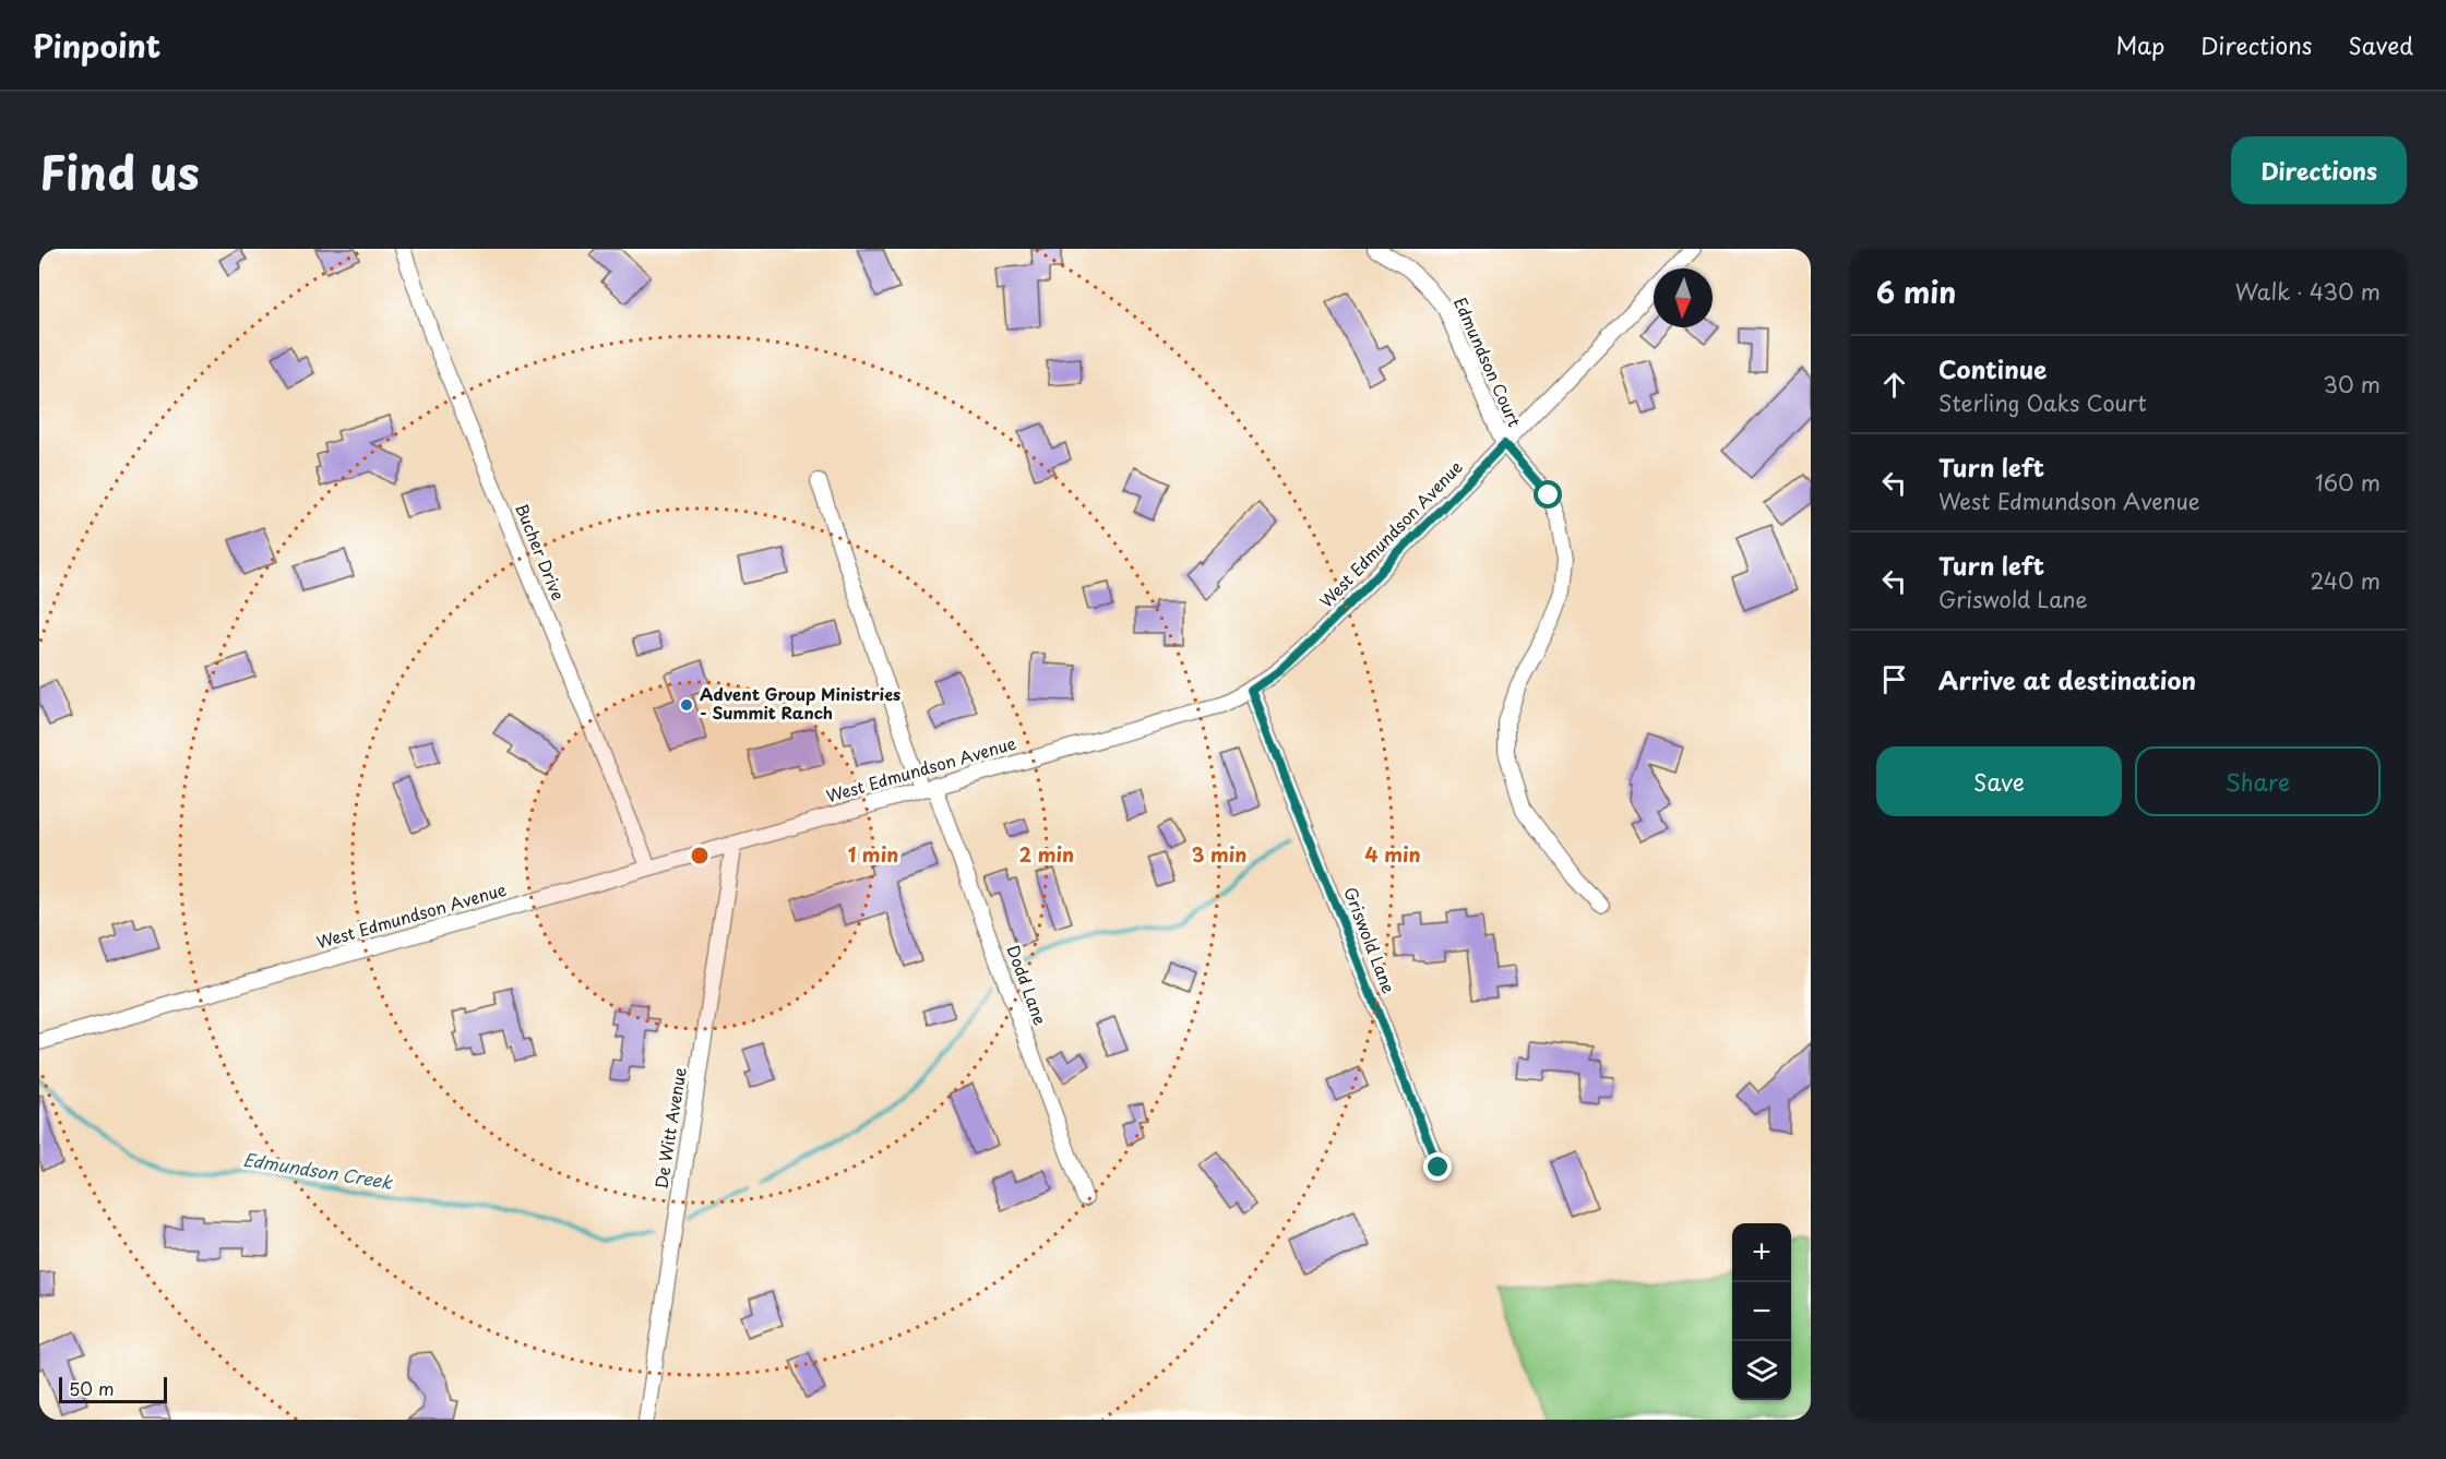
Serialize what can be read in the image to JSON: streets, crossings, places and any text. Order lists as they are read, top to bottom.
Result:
{
  "streets": {
    "street": [
      "Edmundson Court",
      "West Edmundson Avenue",
      "Bucher Drive",
      "Griswold Lane",
      "Dodd Lane",
      "De Witt Avenue"
    ]
  },
  "crossings": [
    ["Edmundson Court", "West Edmundson Avenue"],
    ["West Edmundson Avenue", "Bucher Drive"],
    ["West Edmundson Avenue", "Griswold Lane"],
    ["West Edmundson Avenue", "Dodd Lane"],
    ["West Edmundson Avenue", "De Witt Avenue"]
  ],
  "water": ["Edmundson Creek"],
  "places": ["Advent Group Ministries - Summit Ranch"],
  "scale_bar": "50 m",
  "north": "bottom",
  "page": {
    "header": "Pinpoint",
    "nav": ["Map", "Directions", "Saved"],
    "title": "Find us",
    "buttons": [
      "Directions",
      ["Save", "Share"]
    ],
    "heading": ["6 min", "Walk · 430 m"],
    "list": [
      ["Continue", "Sterling Oaks Court", "30 m"],
      ["Turn left", "West Edmundson Avenue", "160 m"],
      ["Turn left", "Griswold Lane", "240 m"],
      "Arrive at destination"
    ],
    "map_buttons": ["+", "−"],
    "scale": "50 m"
  },
  "rings": [
    "1 min",
    "2 min",
    "3 min",
    "4 min"
  ]
}
